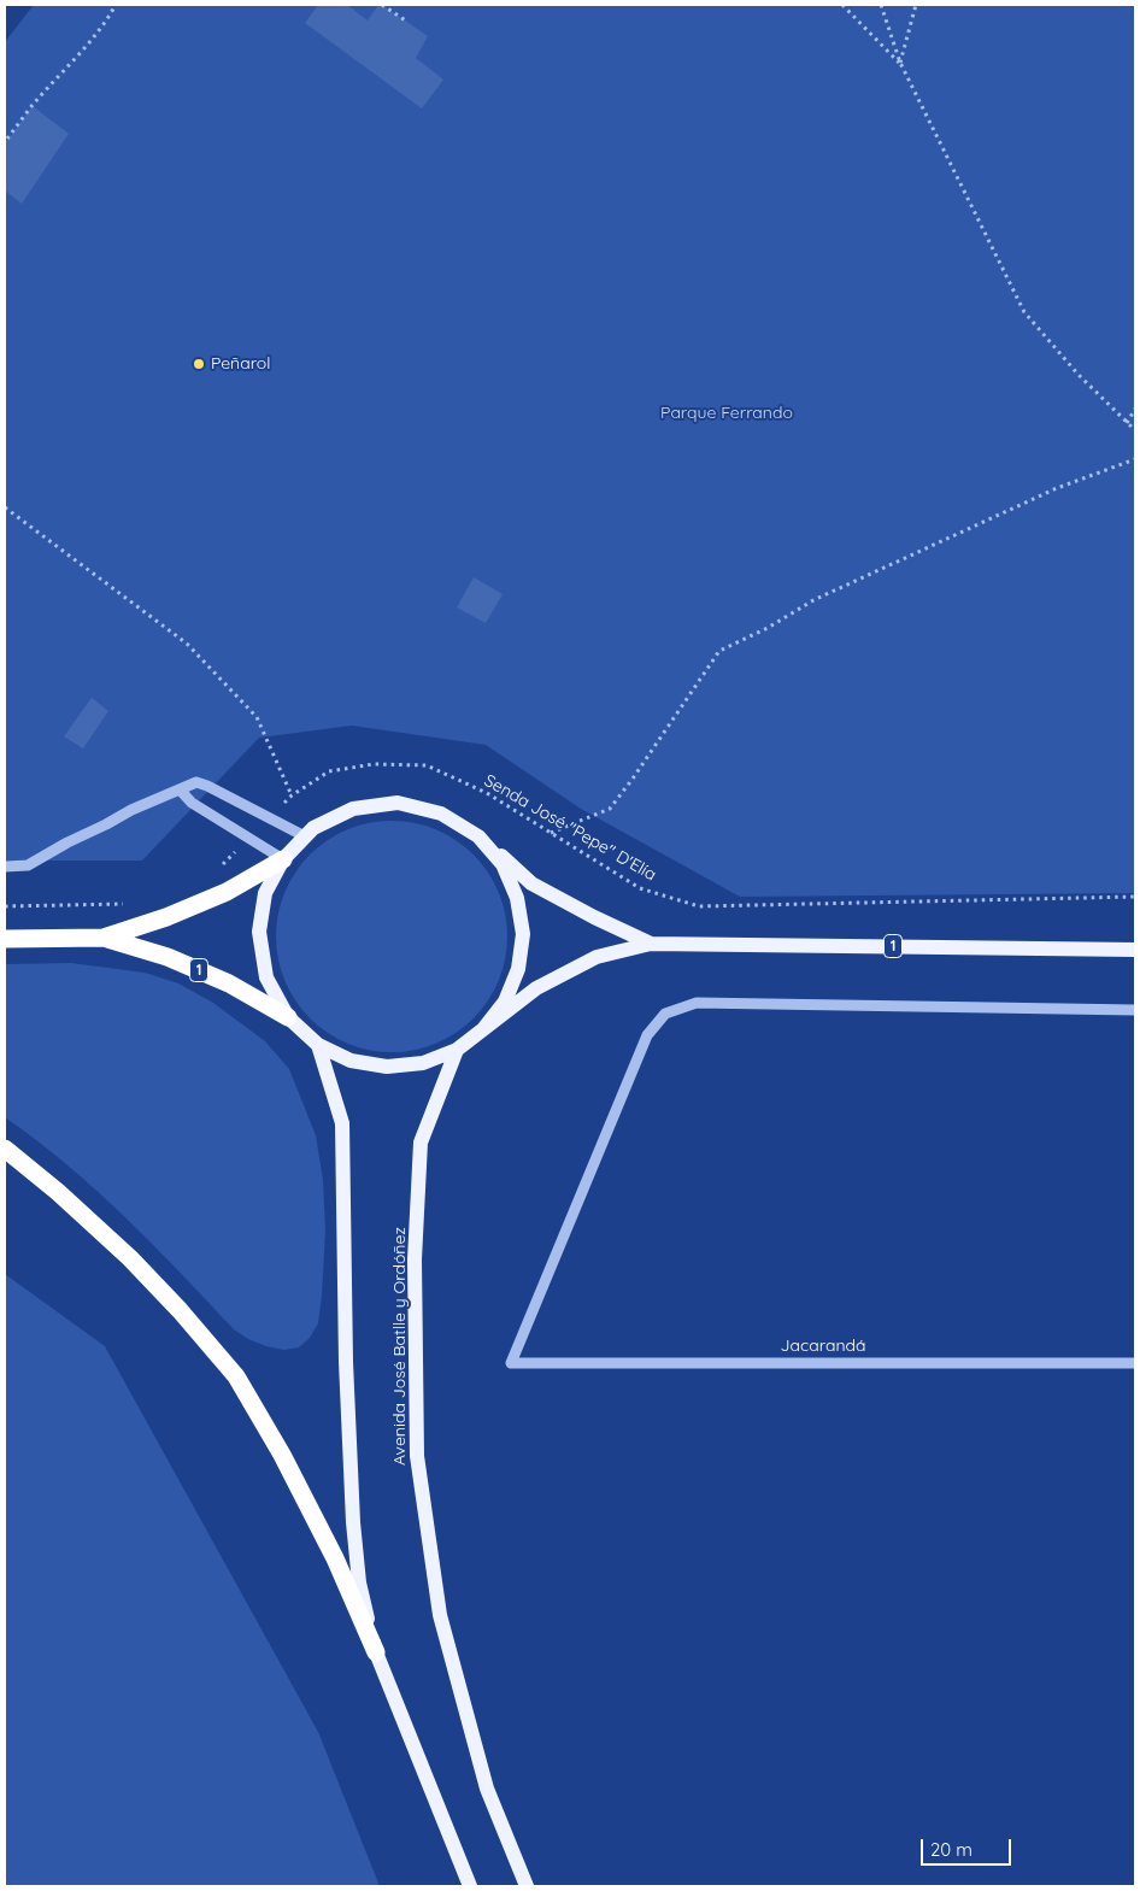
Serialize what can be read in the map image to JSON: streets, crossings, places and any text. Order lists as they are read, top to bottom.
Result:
{
  "streets": {
    "highway": ["1"],
    "main road": ["Avenida José Batlle y Ordóñez"],
    "street": ["Jacarandá"],
    "path": ["Senda José \"Pepe\" D'Elía"]
  },
  "crossings": [
    ["1", "Avenida José Batlle y Ordóñez"]
  ],
  "parks": ["Parque Ferrando"],
  "places": ["Peñarol"],
  "scale_bar": "20 m"
}
